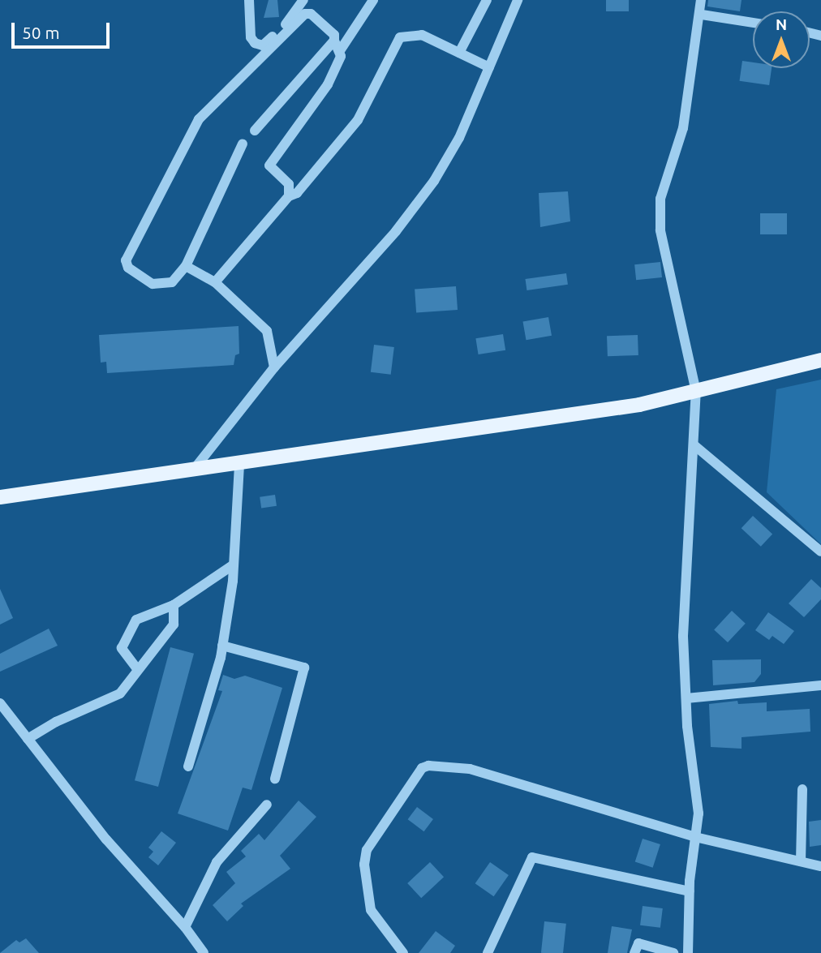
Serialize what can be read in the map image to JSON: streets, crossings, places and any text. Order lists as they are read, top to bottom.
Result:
{
  "scale_bar": "50 m",
  "north": "top"
}
